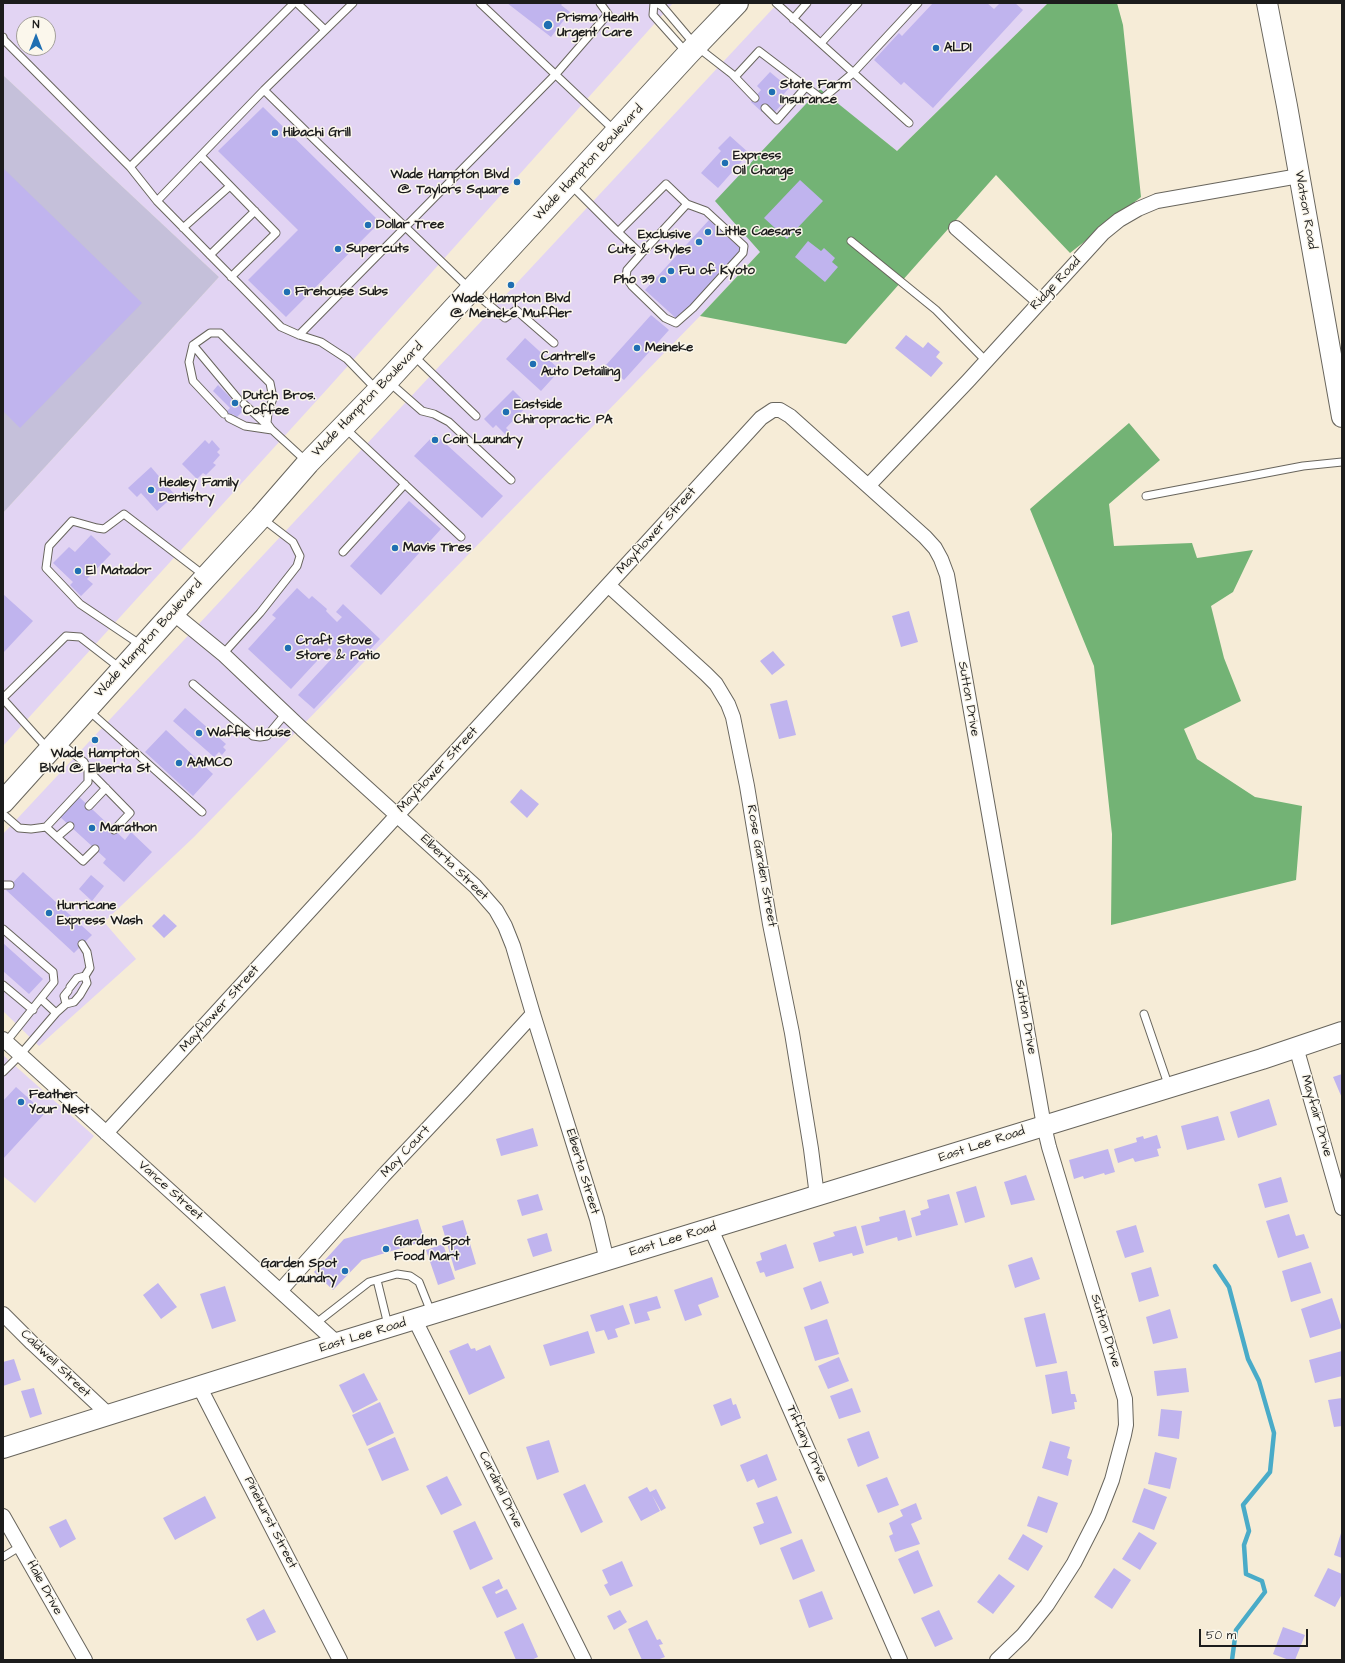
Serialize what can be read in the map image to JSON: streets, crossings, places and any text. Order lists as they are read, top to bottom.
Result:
{
  "streets": {
    "main road": ["Wade Hampton Boulevard"],
    "street": [
      "Watson Road",
      "Ridge Road",
      "Mayflower Street",
      "Sutton Drive",
      "Rose Garden Street",
      "Elberta Street",
      "Mayfair Drive",
      "East Lee Road",
      "May Court",
      "Vance Street",
      "Caldwell Street",
      "Tiffany Drive",
      "Cardinal Drive",
      "Pinehurst Street",
      "Hale Drive"
    ]
  },
  "crossings": [
    ["Wade Hampton Boulevard", "Elberta Street"],
    ["Watson Road", "Ridge Road"],
    ["Ridge Road", "Sutton Drive"],
    ["Mayflower Street", "Sutton Drive"],
    ["Mayflower Street", "Rose Garden Street"],
    ["Mayflower Street", "Elberta Street"],
    ["Mayflower Street", "Vance Street"],
    ["Sutton Drive", "East Lee Road"],
    ["Rose Garden Street", "East Lee Road"],
    ["Elberta Street", "East Lee Road"],
    ["Elberta Street", "May Court"],
    ["Mayfair Drive", "East Lee Road"],
    ["East Lee Road", "Vance Street"],
    ["East Lee Road", "Caldwell Street"],
    ["East Lee Road", "Tiffany Drive"],
    ["East Lee Road", "Cardinal Drive"],
    ["East Lee Road", "Pinehurst Street"],
    ["May Court", "Vance Street"]
  ],
  "places": [
    "Prisma Health Urgent Care",
    "ALDI",
    "State Farm Insurance",
    "Hibachi Grill",
    "Express Oil Change",
    "Wade Hampton Blvd @ Taylors Square",
    "Dollar Tree",
    "Little Caesars",
    "Exclusive Cuts & Styles",
    "Supercuts",
    "Fu of Kyoto",
    "Pho 39",
    "Wade Hampton Blvd @ Meineke Muffler",
    "Firehouse Subs",
    "Meineke",
    "Cantrell's Auto Detailing",
    "Dutch Bros. Coffee",
    "Eastside Chiropractic PA",
    "Coin Laundry",
    "Healey Family Dentistry",
    "Mavis Tires",
    "El Matador",
    "Craft Stove Store & Patio",
    "Waffle House",
    "Wade Hampton Blvd @ Elberta St",
    "AAMCO",
    "Marathon",
    "Hurricane Express Wash",
    "Feather Your Nest",
    "Garden Spot Food Mart",
    "Garden Spot Laundry"
  ],
  "scale_bar": "50 m",
  "north": "top"
}
